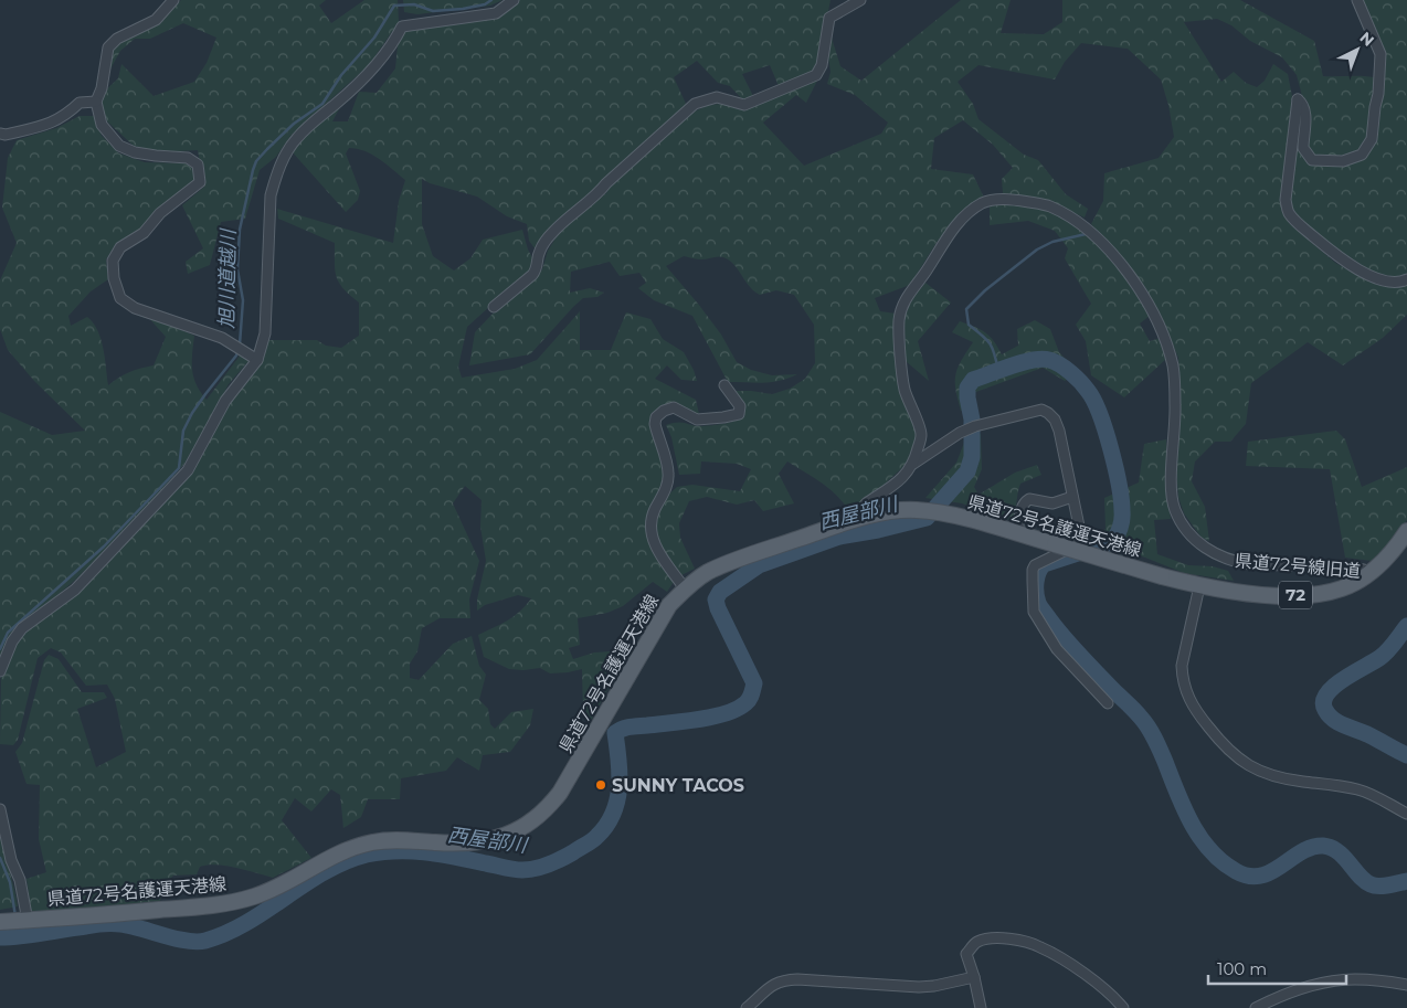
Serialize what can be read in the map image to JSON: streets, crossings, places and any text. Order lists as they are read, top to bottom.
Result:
{
  "streets": {
    "main road": ["県道72号名護運天港線", "72"],
    "street": ["県道72号線旧道"]
  },
  "crossings": [
    ["県道72号名護運天港線", "県道72号線旧道"]
  ],
  "water": ["旭川道越川", "西屋部川"],
  "places": ["SUNNY TACOS"],
  "scale_bar": "100 m",
  "north": "top right"
}
